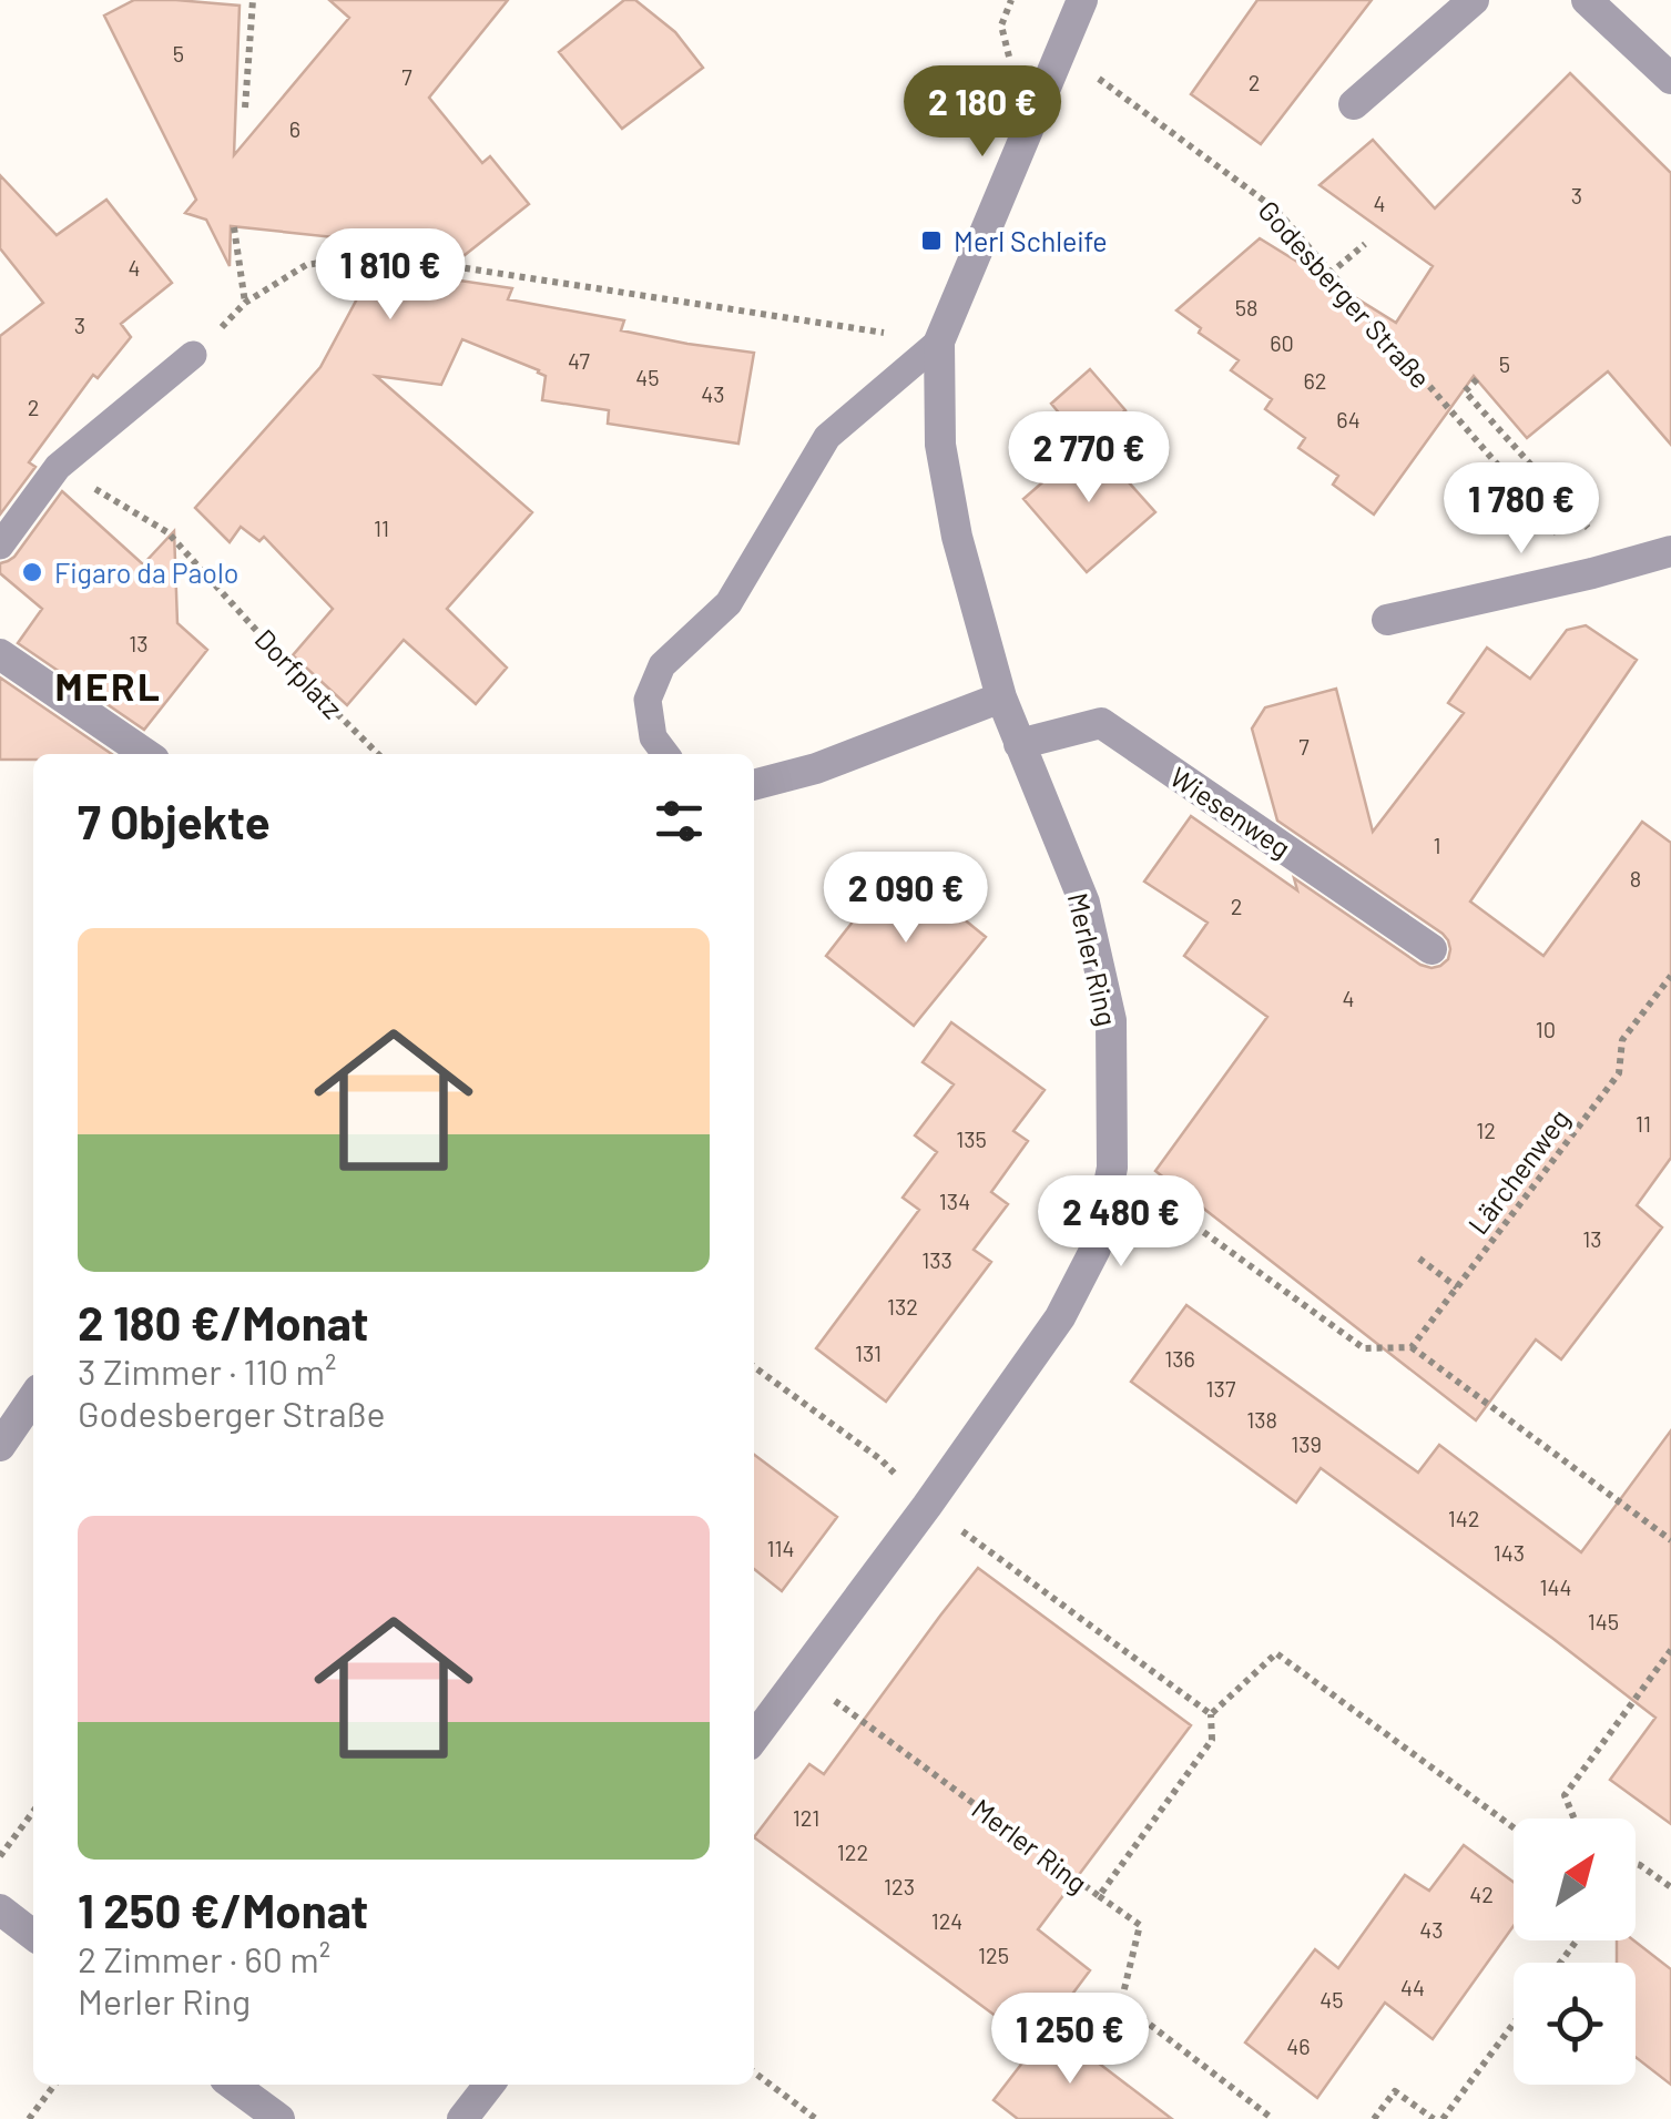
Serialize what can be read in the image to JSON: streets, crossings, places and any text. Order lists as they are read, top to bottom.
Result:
{
  "streets": {
    "street": ["Wiesenweg", "Merler Ring"],
    "path": ["Godesberger Straße", "Dorfplatz", "Lärchenweg"]
  },
  "crossings": [
    ["Wiesenweg", "Merler Ring"]
  ],
  "districts": ["MERL"],
  "places": {
    "transit": ["Merl Schleife"],
    "other": ["Figaro da Paolo"]
  },
  "house_numbers": [
    "5",
    "7",
    "2",
    "6",
    "3",
    "4",
    "4",
    "58",
    "3",
    "60",
    "47",
    "5",
    "45",
    "62",
    "43",
    "2",
    "64",
    "11",
    "13",
    "7",
    "1",
    "8",
    "2",
    "4",
    "10",
    "11",
    "12",
    "135",
    "134",
    "13",
    "133",
    "132",
    "131",
    "136",
    "137",
    "138",
    "139",
    "142",
    "114",
    "143",
    "144",
    "145",
    "121",
    "122",
    "123",
    "42",
    "124",
    "43",
    "125",
    "44",
    "45",
    "46"
  ],
  "north": "top right",
  "page": {
    "price": [
      "2 180 €",
      "1 810 €",
      "2 770 €",
      "1 780 €",
      "2 090 €",
      "2 480 €",
      "1 250 €"
    ],
    "heading": "7 Objekte",
    "list": [
      {
        "name": "2 180 €/Monat",
        "note": "3 Zimmer · 110 m² · Godesberger Straße"
      },
      {
        "name": "1 250 €/Monat",
        "note": "2 Zimmer · 60 m² · Merler Ring"
      }
    ]
  }
}
